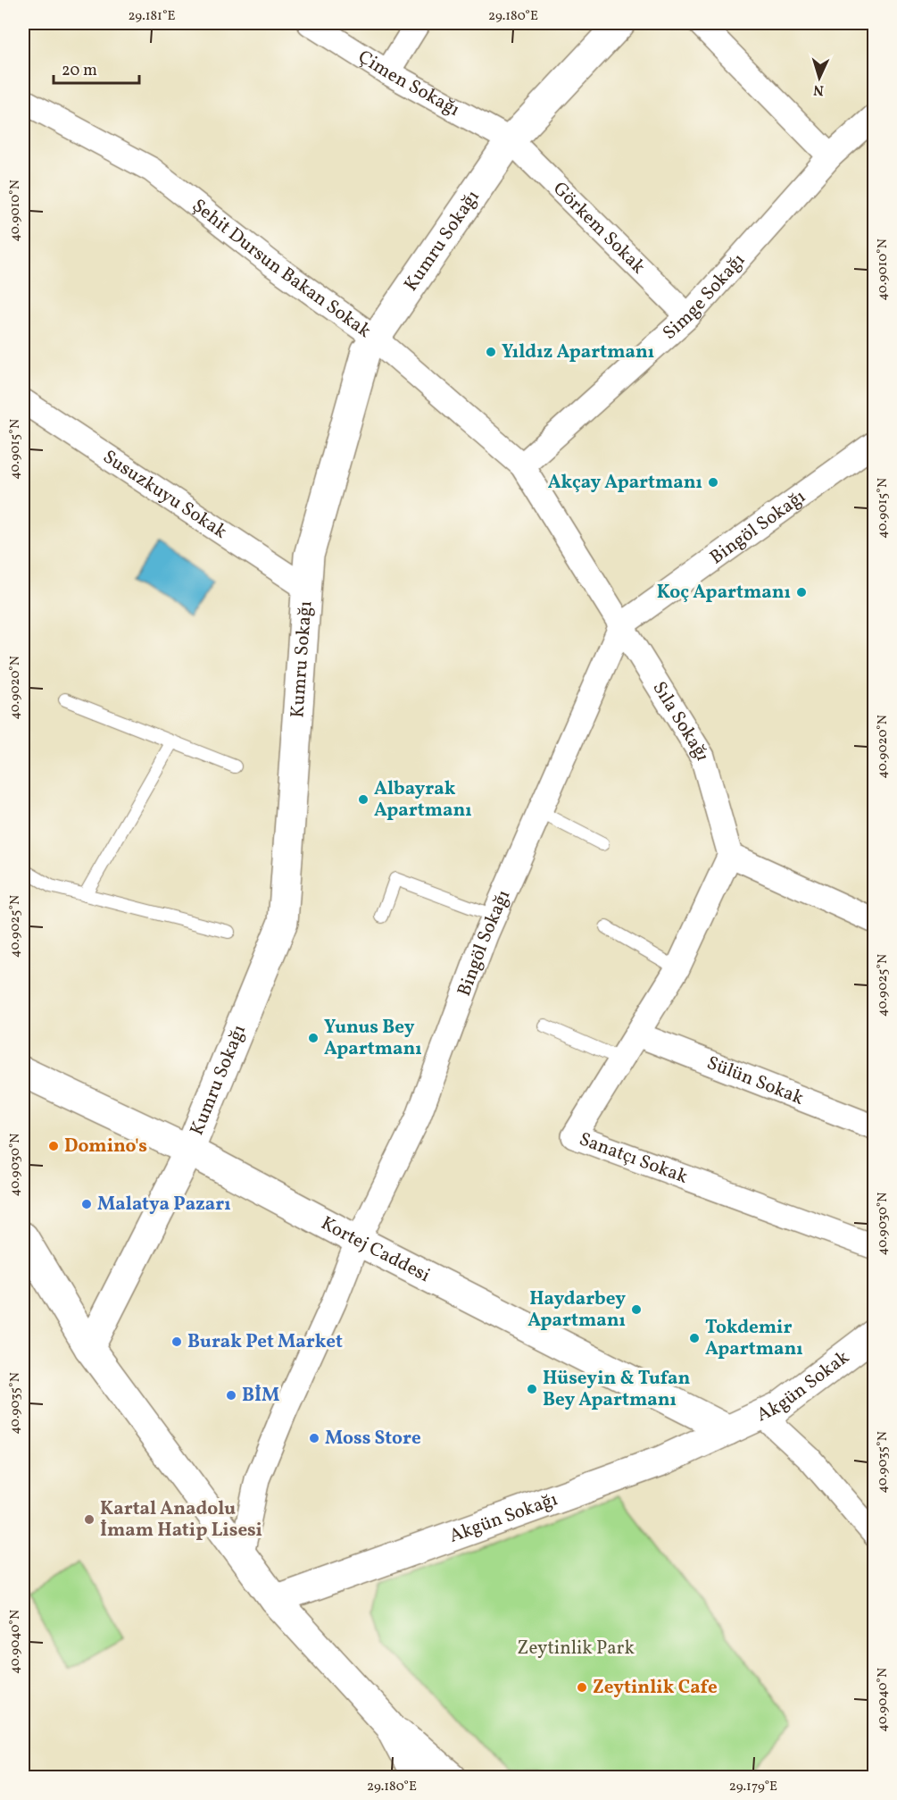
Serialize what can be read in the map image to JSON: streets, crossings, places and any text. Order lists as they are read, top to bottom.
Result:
{
  "streets": {
    "street": [
      "Çimen Sokağı",
      "Görkem Sokak",
      "Kumru Sokağı",
      "Şehit Dursun Bakan Sokak",
      "Simge Sokağı",
      "Susuzkuyu Sokak",
      "Bingöl Sokağı",
      "Sıla Sokağı",
      "Sülün Sokak",
      "Sanatçı Sokak",
      "Kortej Caddesi",
      "Akgün Sokak",
      "Akgün Sokağı"
    ]
  },
  "crossings": [
    ["Çimen Sokağı", "Görkem Sokak"],
    ["Çimen Sokağı", "Kumru Sokağı"],
    ["Görkem Sokak", "Kumru Sokağı"],
    ["Görkem Sokak", "Simge Sokağı"],
    ["Kumru Sokağı", "Şehit Dursun Bakan Sokak"],
    ["Kumru Sokağı", "Susuzkuyu Sokak"],
    ["Kumru Sokağı", "Kortej Caddesi"],
    ["Şehit Dursun Bakan Sokak", "Simge Sokağı"],
    ["Şehit Dursun Bakan Sokak", "Sıla Sokağı"],
    ["Simge Sokağı", "Sıla Sokağı"],
    ["Bingöl Sokağı", "Sıla Sokağı"],
    ["Bingöl Sokağı", "Kortej Caddesi"],
    ["Sıla Sokağı", "Sanatçı Sokak"],
    ["Sülün Sokak", "Sanatçı Sokak"],
    ["Kortej Caddesi", "Akgün Sokak"],
    ["Kortej Caddesi", "Akgün Sokağı"],
    ["Akgün Sokak", "Akgün Sokağı"]
  ],
  "parks": ["Zeytinlik Park"],
  "places": [
    "Yıldız Apartmanı",
    "Akçay Apartmanı",
    "Koç Apartmanı",
    "Albayrak Apartmanı",
    "Yunus Bey Apartmanı",
    "Domino's",
    "Malatya Pazarı",
    "Haydarbey Apartmanı",
    "Tokdemir Apartmanı",
    "Burak Pet Market",
    "Hüseyin & Tufan Bey Apartmanı",
    "BİM",
    "Moss Store",
    "Kartal Anadolu İmam Hatip Lisesi",
    "Zeytinlik Cafe"
  ],
  "scale_bar": "20 m",
  "north": "bottom",
  "coordinates": [
    "29.181°E",
    "29.180°E",
    "40.9010°N",
    "40.9015°N",
    "40.9020°N",
    "40.9025°N",
    "40.9030°N",
    "40.9035°N",
    "40.9040°N",
    "29.179°E"
  ]
}
